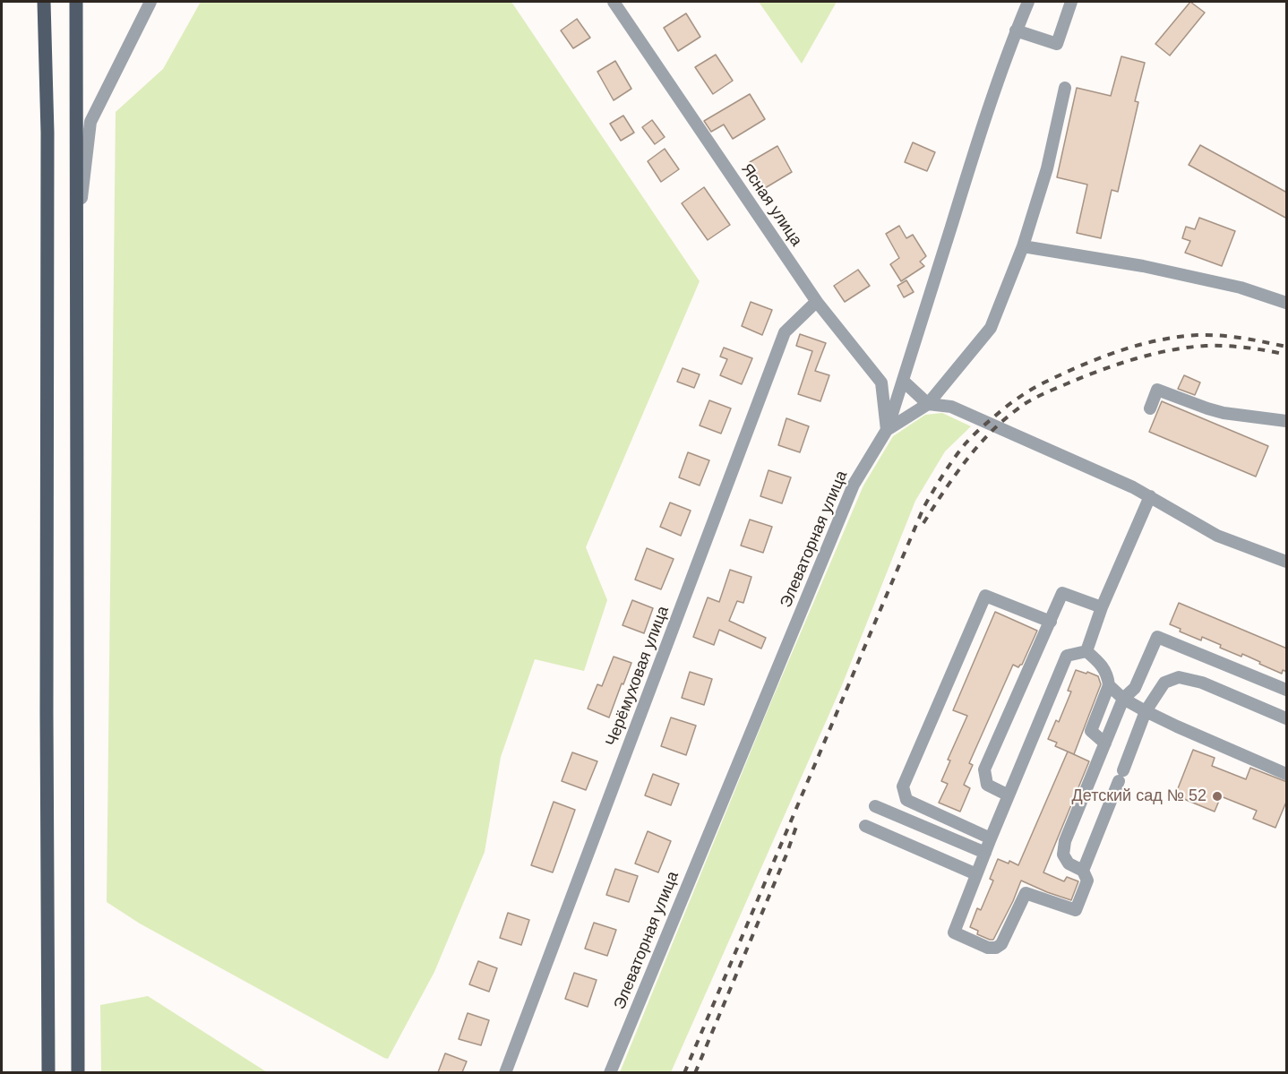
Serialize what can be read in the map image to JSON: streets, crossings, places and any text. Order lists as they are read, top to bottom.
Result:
{
  "streets": {
    "street": ["Ясная улица", "Элеваторная улица", "Черёмуховая улица"]
  },
  "crossings": [
    ["Ясная улица", "Элеваторная улица"],
    ["Ясная улица", "Черёмуховая улица"]
  ],
  "places": ["Детский сад № 52"]
}
